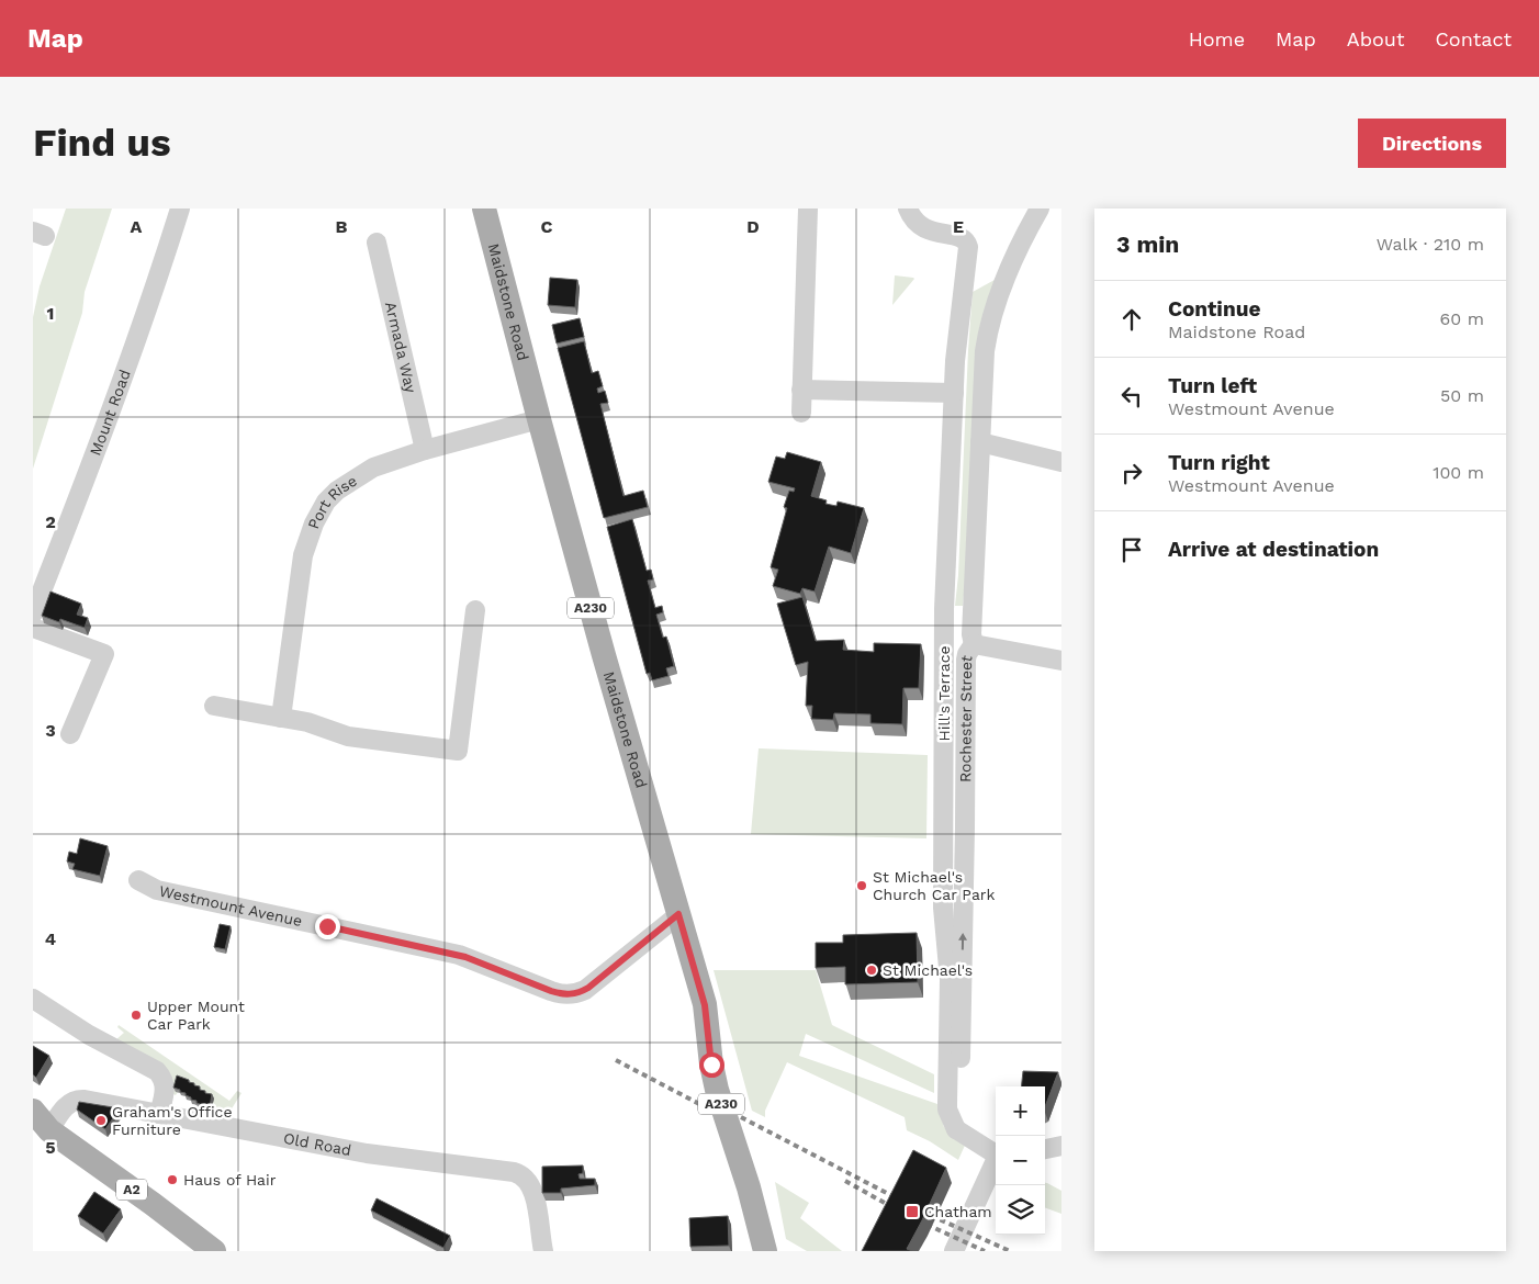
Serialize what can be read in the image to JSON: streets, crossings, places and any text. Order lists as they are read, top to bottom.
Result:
{
  "streets": {
    "main road": ["Maidstone Road", "A230", "A2"],
    "street": [
      "Armada Way",
      "Mount Road",
      "Port Rise",
      "Hill's Terrace",
      "Rochester Street",
      "Westmount Avenue",
      "Old Road"
    ]
  },
  "crossings": [
    ["Maidstone Road", "Port Rise"],
    ["Maidstone Road", "Westmount Avenue"],
    ["Armada Way", "Port Rise"],
    ["Hill's Terrace", "Rochester Street"],
    ["Old Road", "A2"]
  ],
  "one_way": ["Rochester Street"],
  "places": {
    "other": [
      "St Michael's Church Car Park",
      "St Michael's",
      "Upper Mount Car Park",
      "Graham's Office Furniture",
      "Haus of Hair"
    ],
    "transit": ["Chatham"]
  },
  "page": {
    "header": "Map",
    "nav": [
      "Home",
      "Map",
      "About",
      "Contact"
    ],
    "buttons": "Directions",
    "title": "Find us",
    "heading": ["3 min", "Walk · 210 m"],
    "list": [
      ["Continue", "Maidstone Road", "60 m"],
      ["Turn left", "Westmount Avenue", "50 m"],
      ["Turn right", "Westmount Avenue", "100 m"],
      "Arrive at destination"
    ],
    "map_buttons": ["+", "−"]
  },
  "grid": {
    "columns": [
      "A",
      "B",
      "C",
      "D",
      "E"
    ],
    "rows": [
      "1",
      "2",
      "3",
      "4",
      "5"
    ]
  }
}
